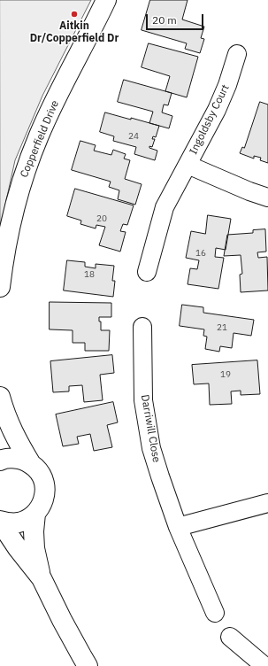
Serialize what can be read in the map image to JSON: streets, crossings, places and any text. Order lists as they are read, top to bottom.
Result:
{
  "streets": {
    "street": ["Ingoldsby Court", "Copperfield Drive", "Darriwill Close"]
  },
  "places": ["Aitkin Dr/Copperfield Dr"],
  "house_numbers": [
    "24",
    "20",
    "16",
    "18",
    "21",
    "19"
  ],
  "scale_bar": "20 m"
}
